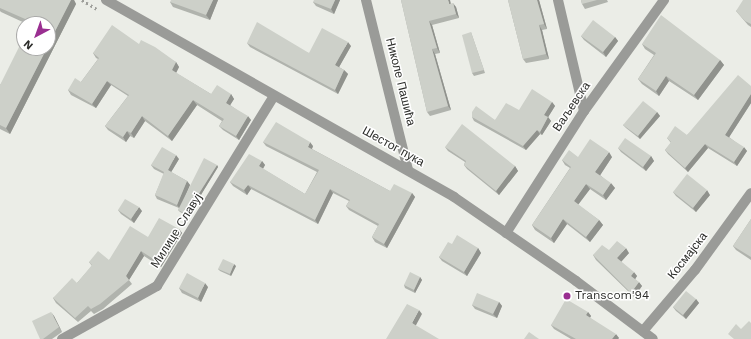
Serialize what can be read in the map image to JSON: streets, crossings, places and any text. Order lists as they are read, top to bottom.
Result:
{
  "streets": {
    "street": [
      "Николе Пашића",
      "Ваљевска",
      "Шестог пука",
      "Милице Славуј",
      "Космајска"
    ]
  },
  "crossings": [
    ["Николе Пашића", "Шестог пука"],
    ["Ваљевска", "Шестог пука"],
    ["Шестог пука", "Милице Славуј"],
    ["Шестог пука", "Космајска"]
  ],
  "places": ["Transcom'94"],
  "north": "bottom left"
}
